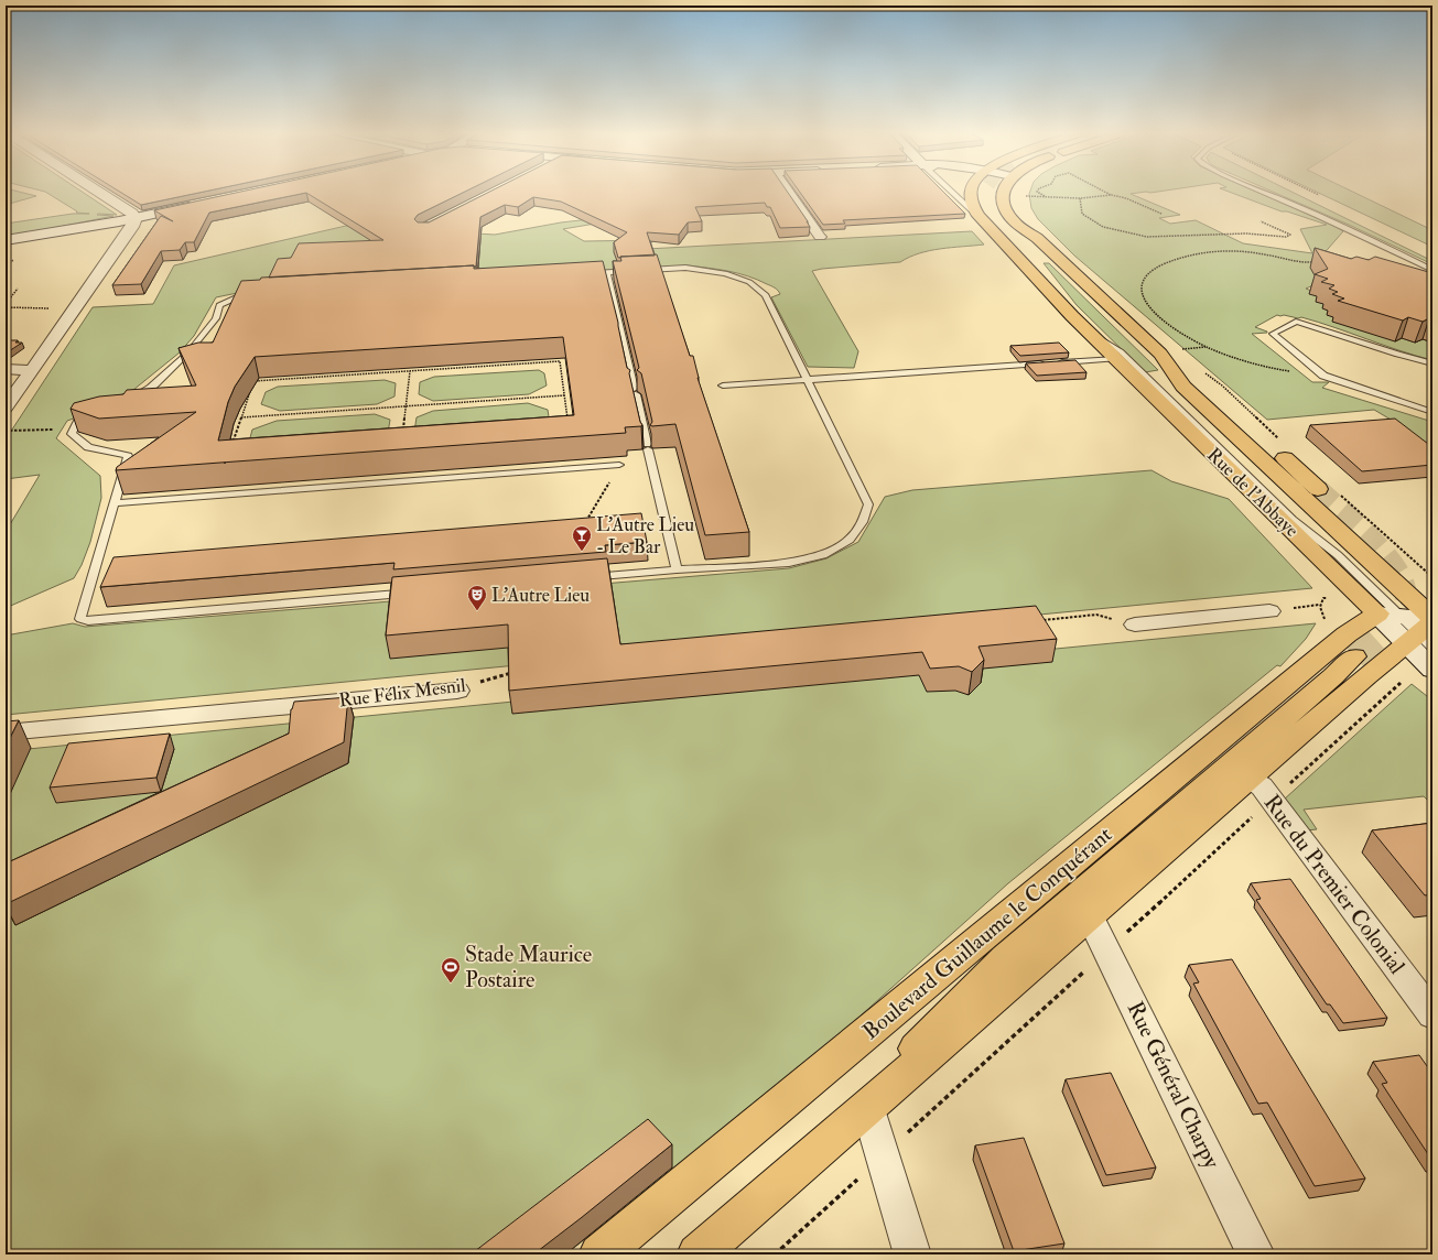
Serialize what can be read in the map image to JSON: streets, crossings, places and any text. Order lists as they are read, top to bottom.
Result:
{
  "streets": {
    "main road": ["Rue de l'Abbaye", "Boulevard Guillaume le Conquérant"],
    "street": ["Rue Félix Mesnil", "Rue du Premier Colonial", "Rue Général Charpy"]
  },
  "crossings": [
    ["Rue de l'Abbaye", "Boulevard Guillaume le Conquérant"],
    ["Rue du Premier Colonial", "Boulevard Guillaume le Conquérant"],
    ["Boulevard Guillaume le Conquérant", "Rue Général Charpy"]
  ],
  "places": {
    "bar": ["L'Autre Lieu - Le Bar"],
    "theatre": ["L'Autre Lieu"],
    "sports": ["Stade Maurice Postaire"]
  }
}
